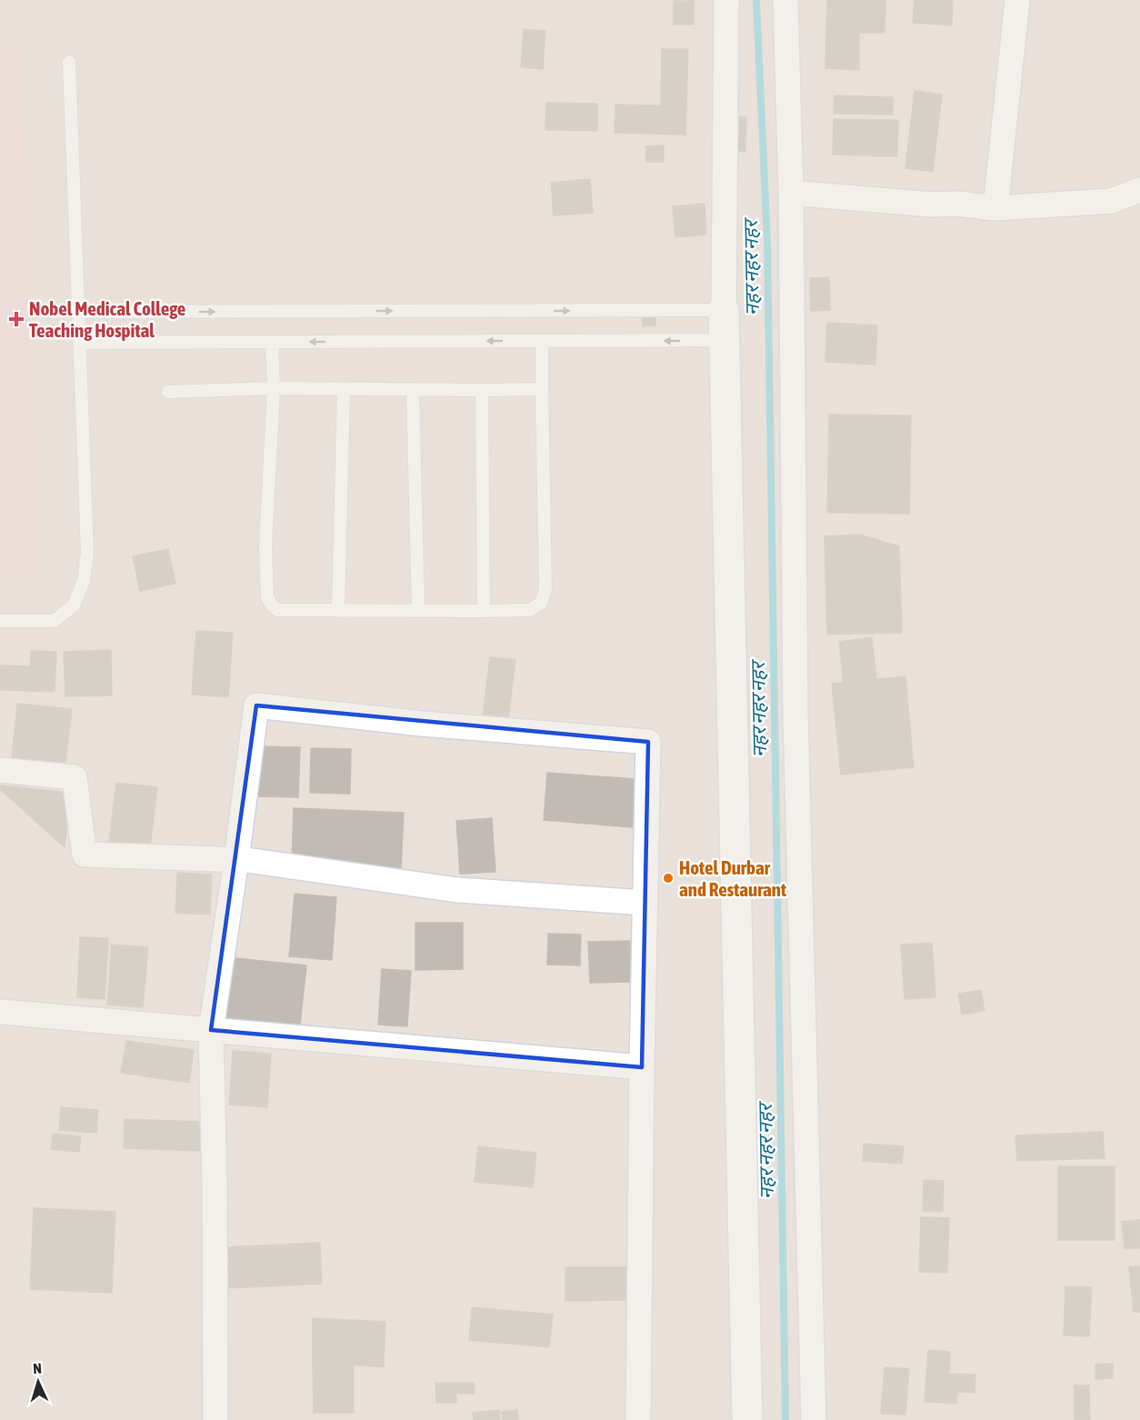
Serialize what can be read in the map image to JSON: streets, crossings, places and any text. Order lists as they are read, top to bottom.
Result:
{
  "water": ["नहर नहर नहर"],
  "places": {
    "health": ["Nobel Medical College Teaching Hospital"],
    "other": ["Hotel Durbar and Restaurant"]
  },
  "north": "top"
}
